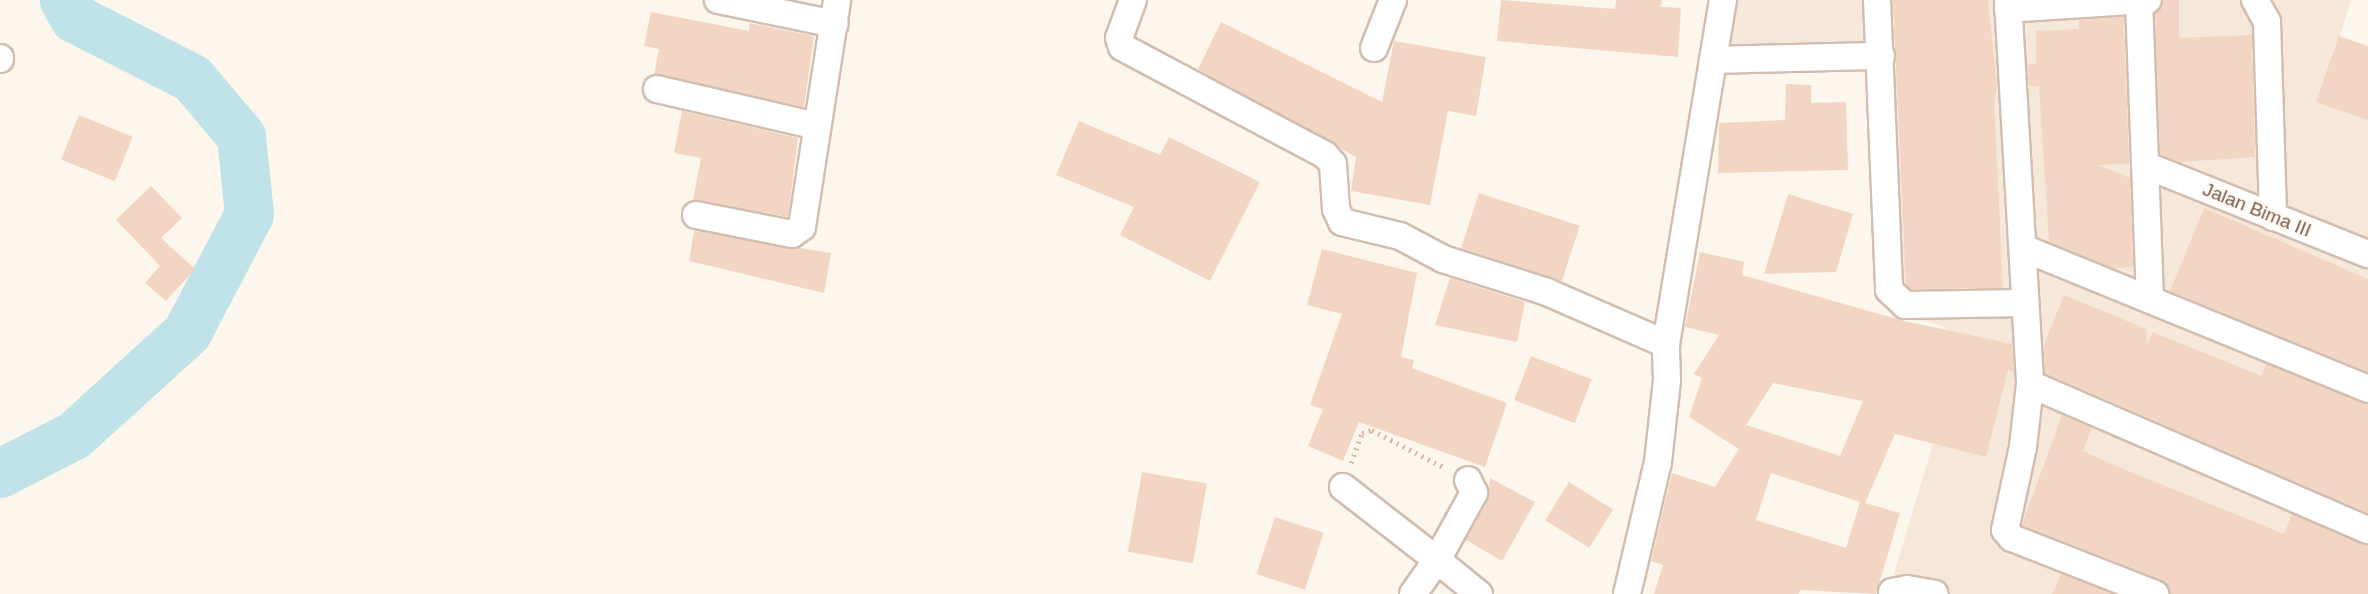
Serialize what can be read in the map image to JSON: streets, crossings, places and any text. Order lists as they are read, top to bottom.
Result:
{
  "streets": {
    "street": ["Jalan Bima III"]
  }
}
